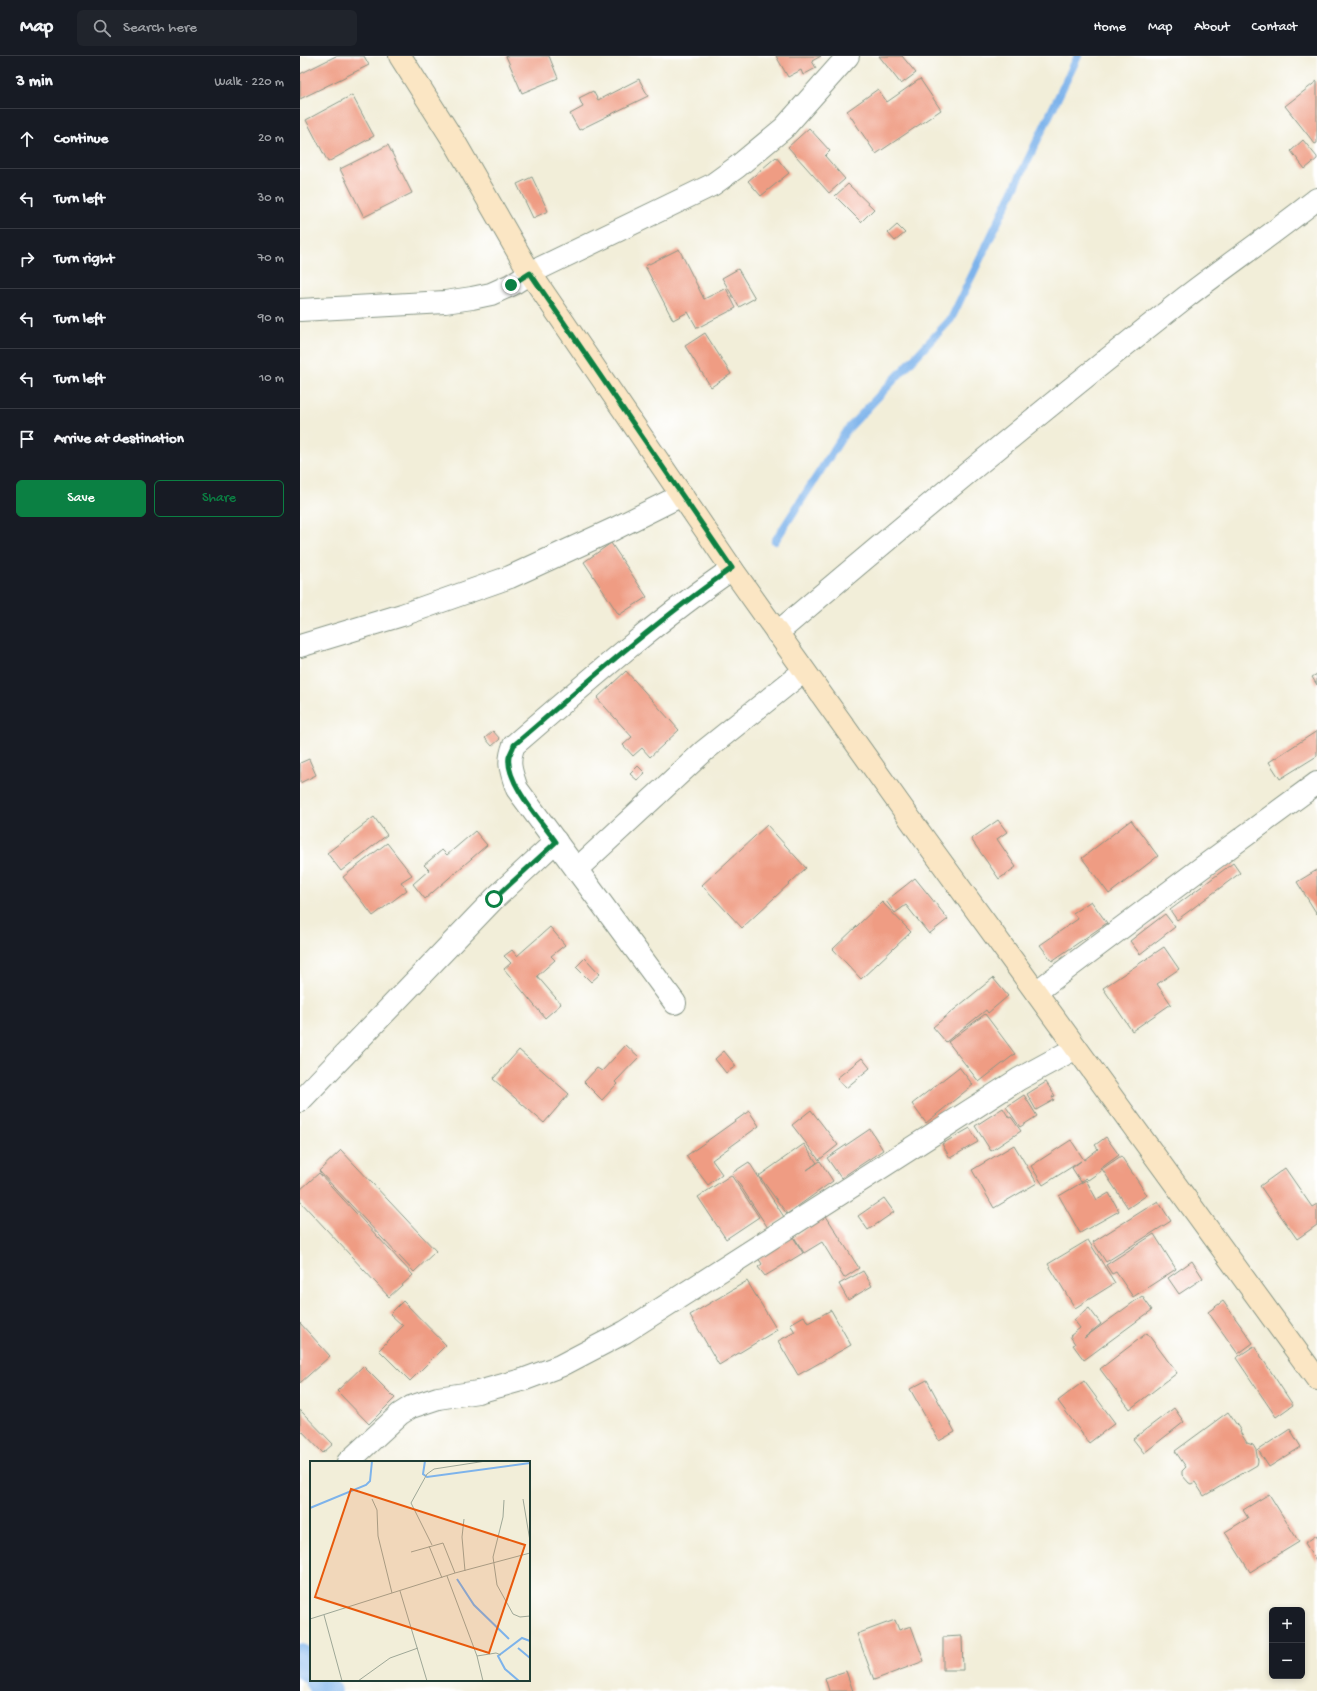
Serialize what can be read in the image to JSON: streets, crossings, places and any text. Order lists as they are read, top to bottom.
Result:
{
  "page": {
    "header": "Map",
    "search": "Search here",
    "nav": [
      "Home",
      "Map",
      "About",
      "Contact"
    ],
    "heading": ["3 min", "Walk · 220 m"],
    "list": [
      ["Continue", "20 m"],
      ["Turn left", "30 m"],
      ["Turn right", "70 m"],
      ["Turn left", "90 m"],
      ["Turn left", "10 m"],
      "Arrive at destination"
    ],
    "buttons": ["Save", "Share"],
    "map_buttons": ["+", "−"]
  }
}
